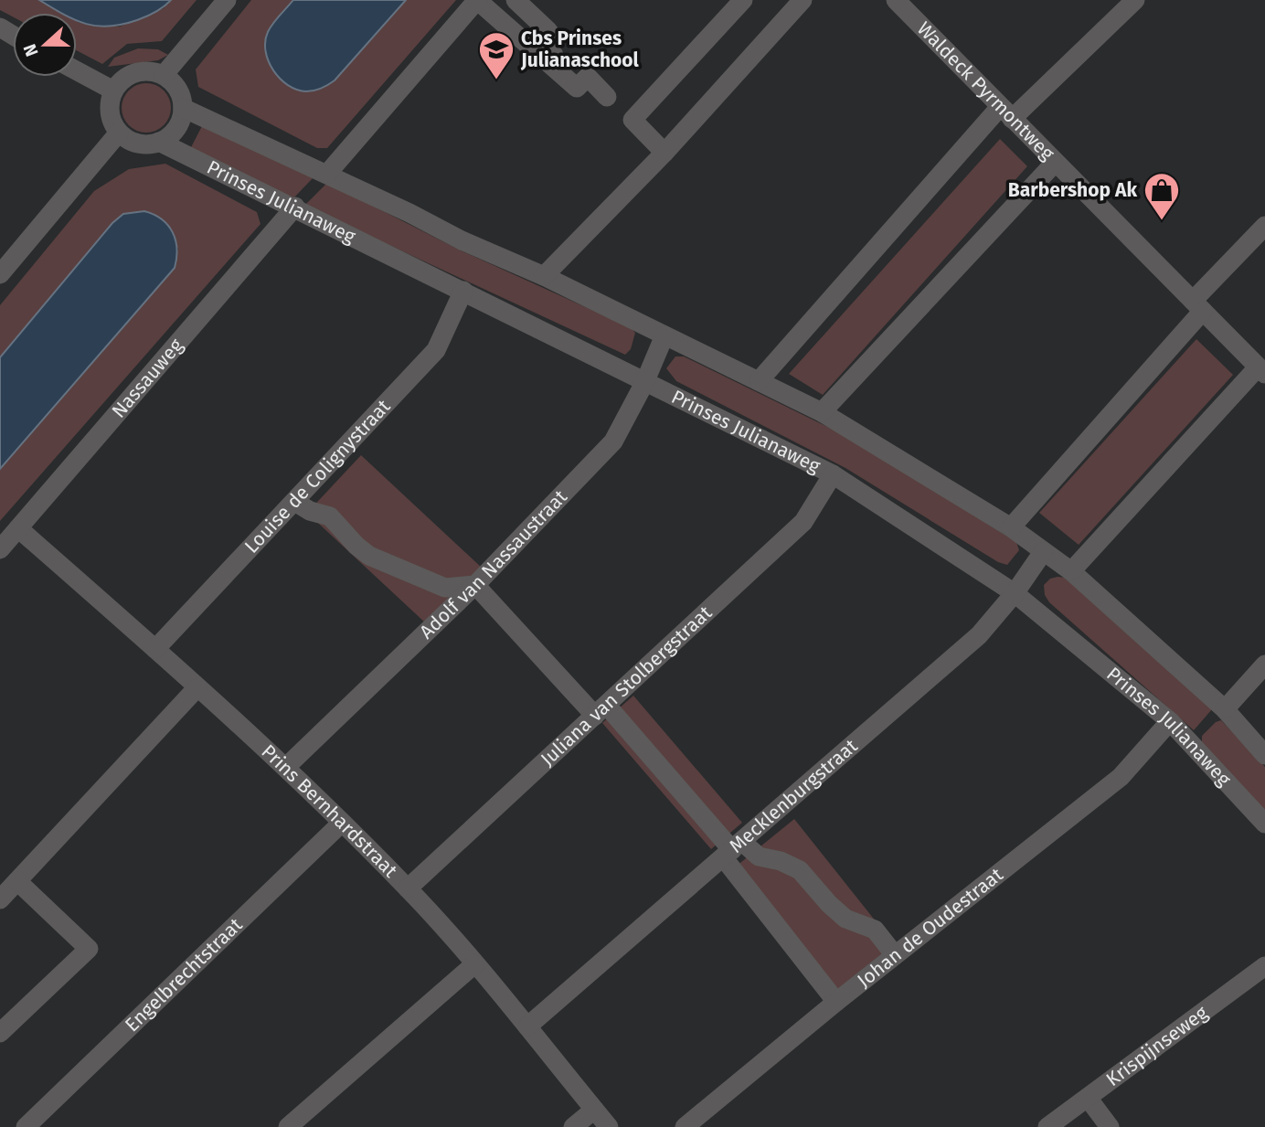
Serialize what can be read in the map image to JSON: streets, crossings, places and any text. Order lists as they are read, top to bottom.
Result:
{
  "streets": {
    "street": [
      "Waldeck Pyrmontweg",
      "Prinses Julianaweg",
      "Nassauweg",
      "Louise de Colignystraat",
      "Adolf van Nassaustraat",
      "Juliana van Stolbergstraat",
      "Mecklenburgstraat",
      "Prins Bernhardstraat",
      "Johan de Oudestraat",
      "Engelbrechtstraat",
      "Krispijnseweg"
    ]
  },
  "crossings": [
    ["Prinses Julianaweg", "Nassauweg"],
    ["Prinses Julianaweg", "Louise de Colignystraat"],
    ["Prinses Julianaweg", "Adolf van Nassaustraat"],
    ["Prinses Julianaweg", "Juliana van Stolbergstraat"],
    ["Prinses Julianaweg", "Mecklenburgstraat"],
    ["Prinses Julianaweg", "Johan de Oudestraat"],
    ["Nassauweg", "Prins Bernhardstraat"],
    ["Louise de Colignystraat", "Prins Bernhardstraat"],
    ["Adolf van Nassaustraat", "Prins Bernhardstraat"],
    ["Juliana van Stolbergstraat", "Prins Bernhardstraat"],
    ["Mecklenburgstraat", "Prins Bernhardstraat"],
    ["Prins Bernhardstraat", "Engelbrechtstraat"]
  ],
  "places": {
    "school or university": ["Cbs Prinses Julianaschool"],
    "shop": ["Barbershop Ak"]
  },
  "north": "left"
}
